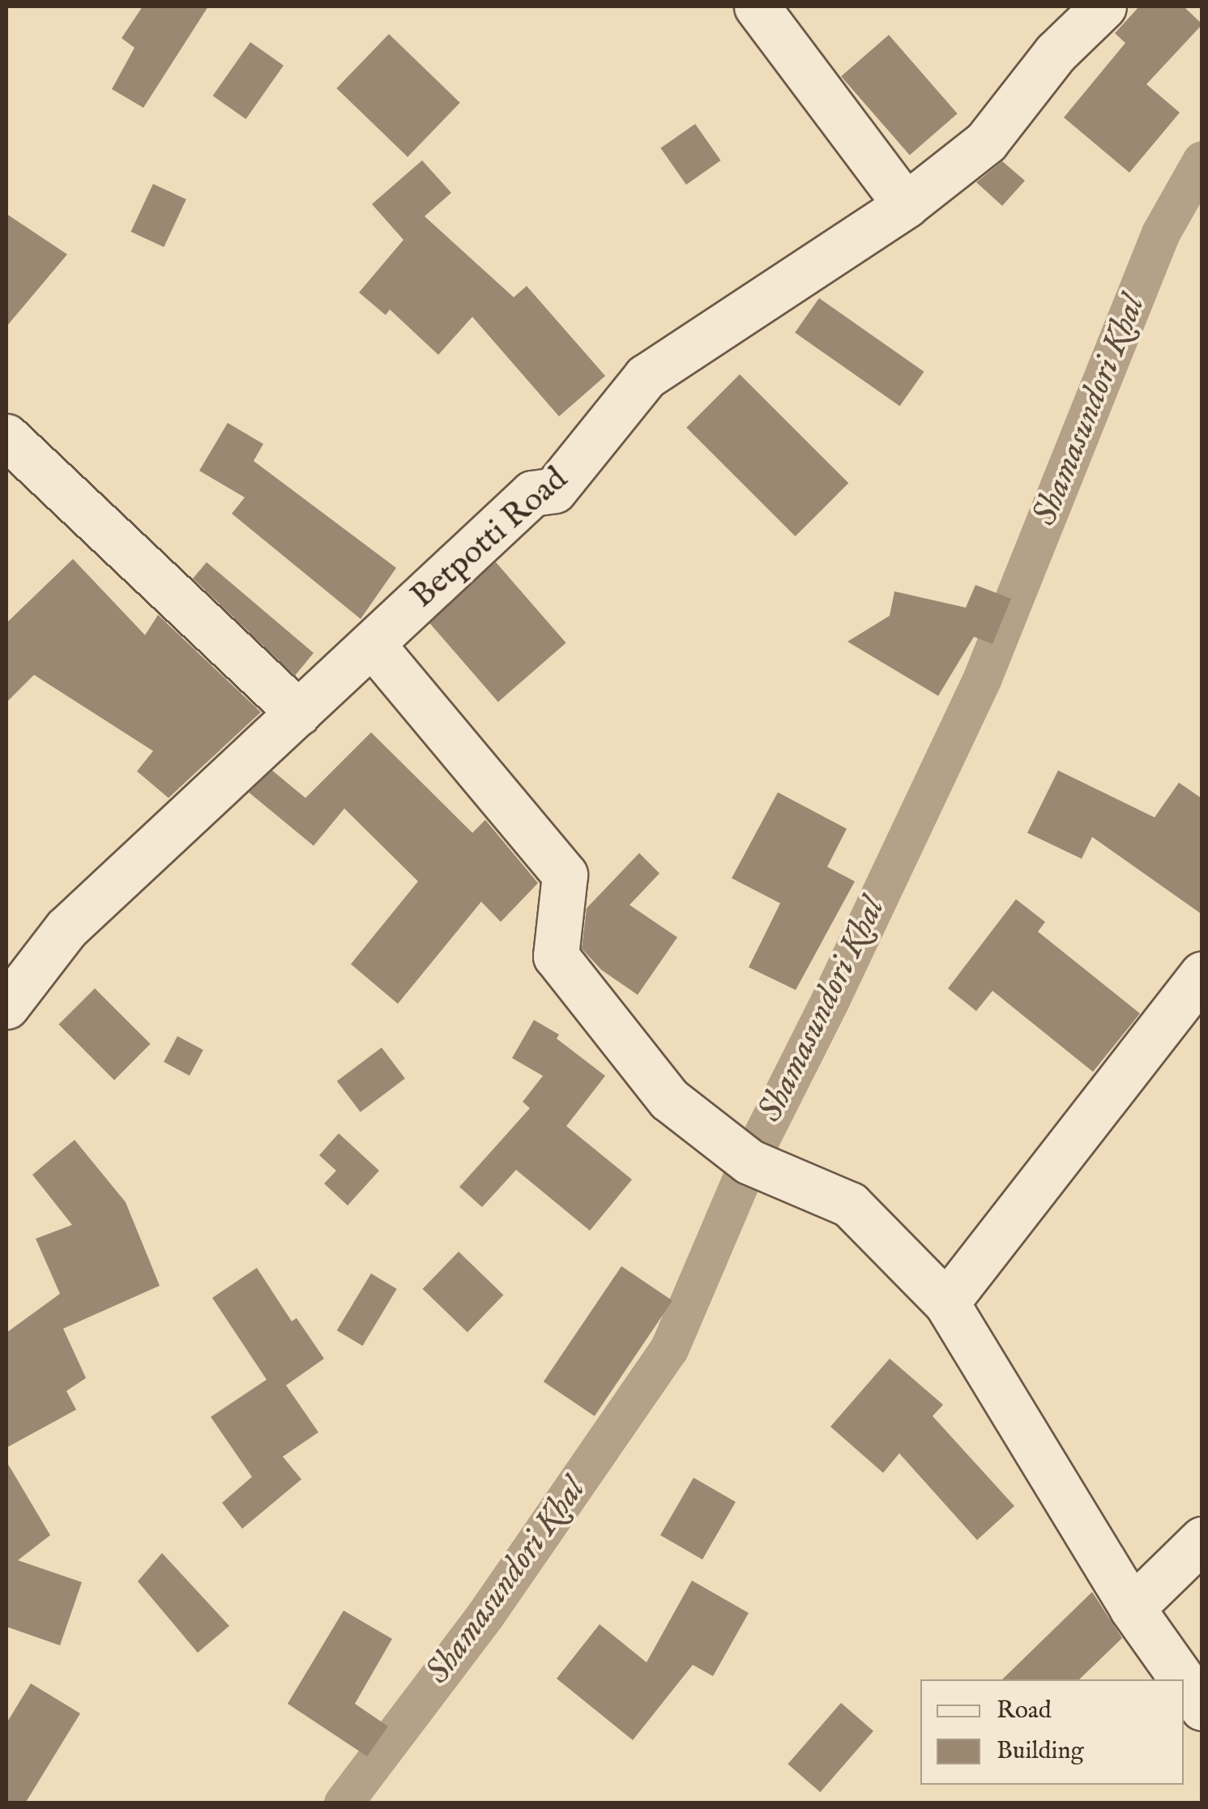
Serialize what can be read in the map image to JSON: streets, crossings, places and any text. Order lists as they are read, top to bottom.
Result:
{
  "streets": {
    "street": ["Betpotti Road"]
  },
  "water": ["Shamasundori Khal"],
  "legend": ["Road", "Building"]
}
